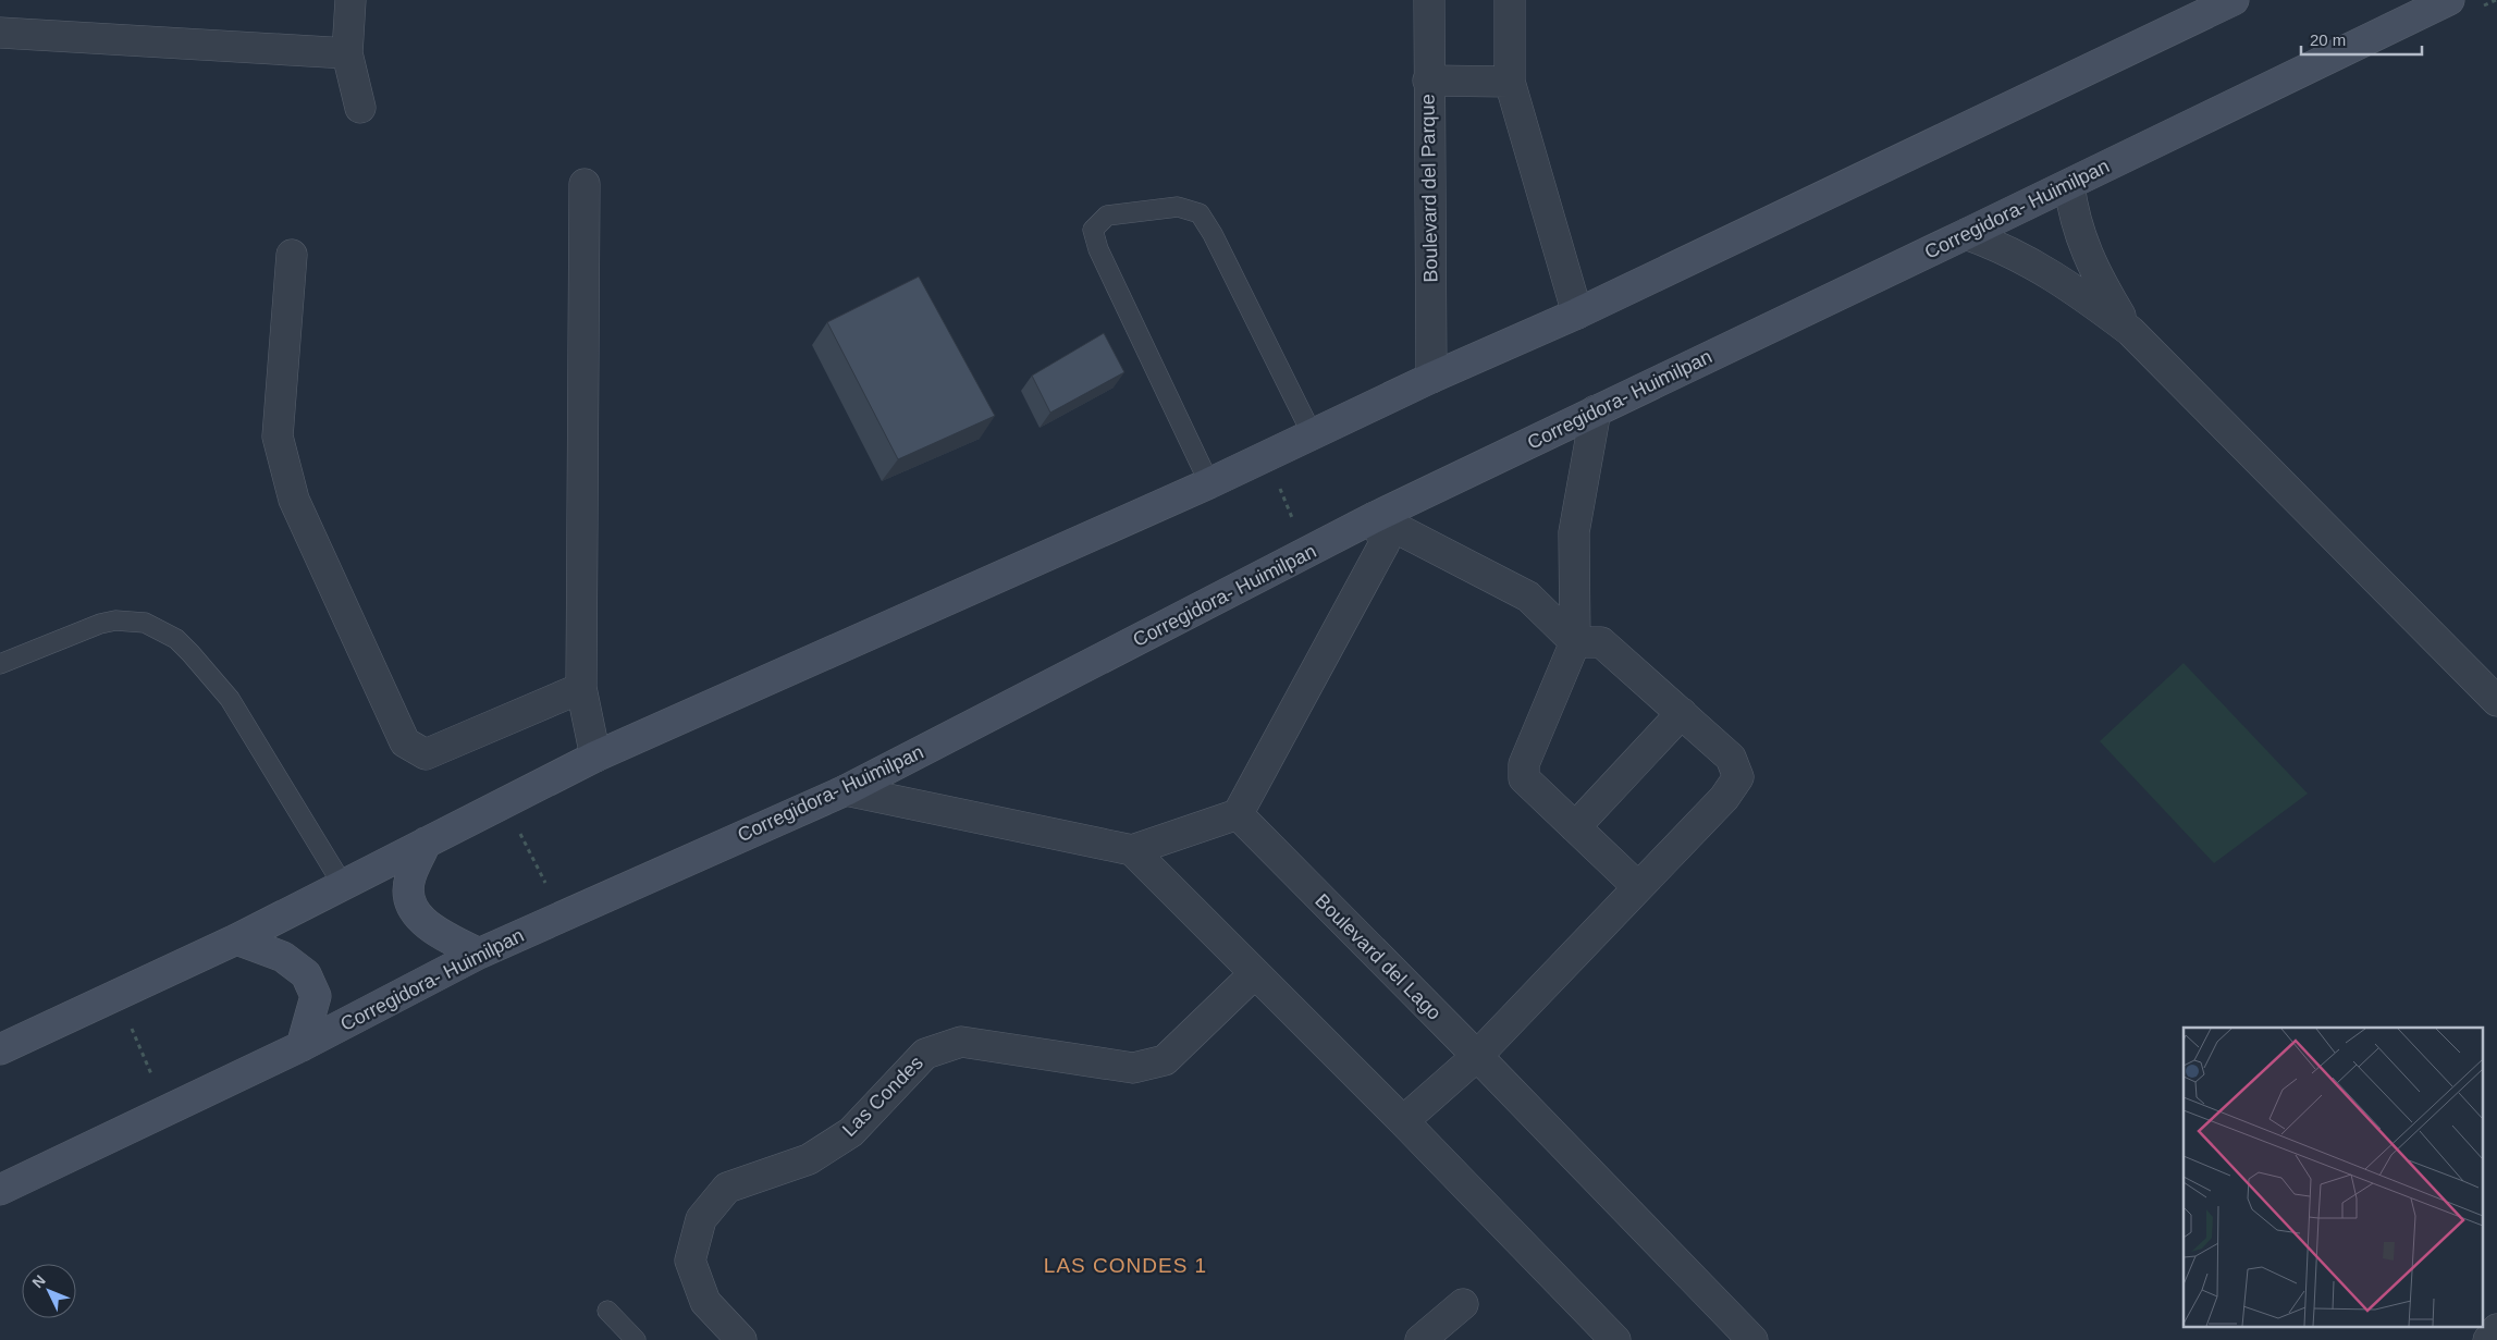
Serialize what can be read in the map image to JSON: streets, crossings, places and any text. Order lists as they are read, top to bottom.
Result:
{
  "streets": {
    "main road": ["Corregidora- Huimilpan"],
    "street": ["Boulevard del Parque", "Boulevard del Lago", "Las Condes"]
  },
  "districts": ["LAS CONDES 1"],
  "scale_bar": "20 m",
  "north": "top left"
}
